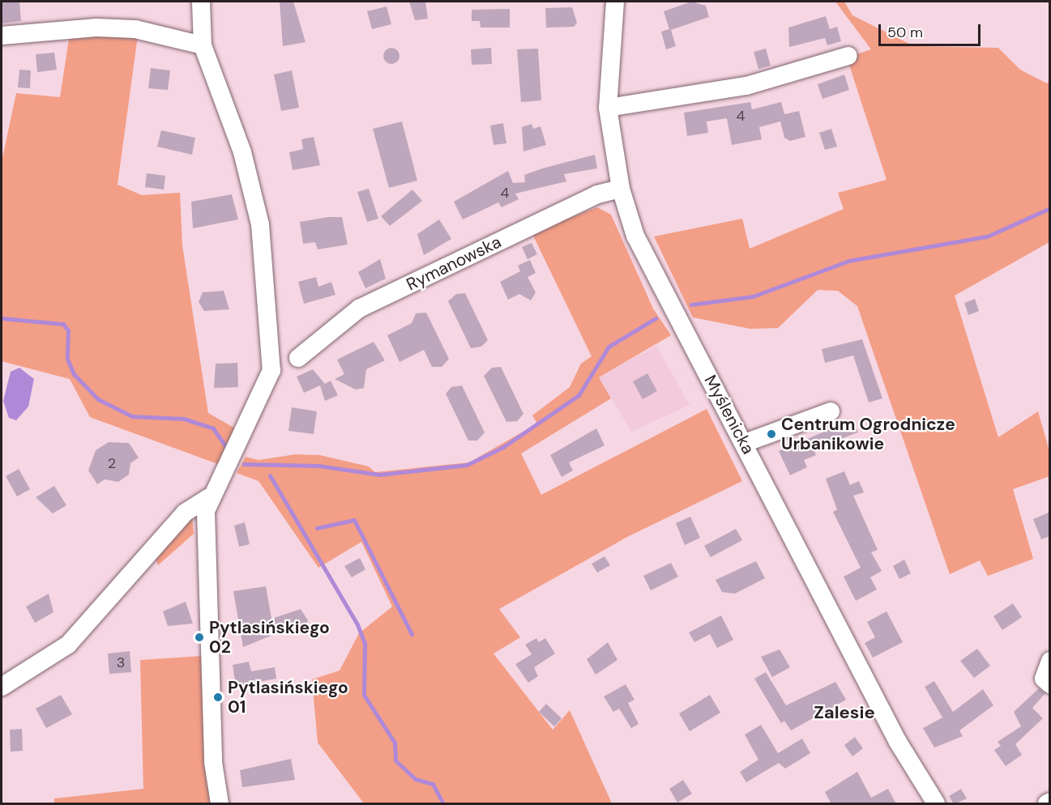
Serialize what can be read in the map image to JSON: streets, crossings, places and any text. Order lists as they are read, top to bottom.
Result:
{
  "streets": {
    "street": ["Rymanowska", "Myślenicka"]
  },
  "crossings": [
    ["Rymanowska", "Myślenicka"]
  ],
  "districts": ["Zalesie"],
  "places": ["Centrum Ogrodnicze Urbanikowie", "Pytlasińskiego 02", "Pytlasińskiego 01"],
  "house_numbers": [
    "4",
    "4",
    "2",
    "3"
  ],
  "scale_bar": "50 m"
}
